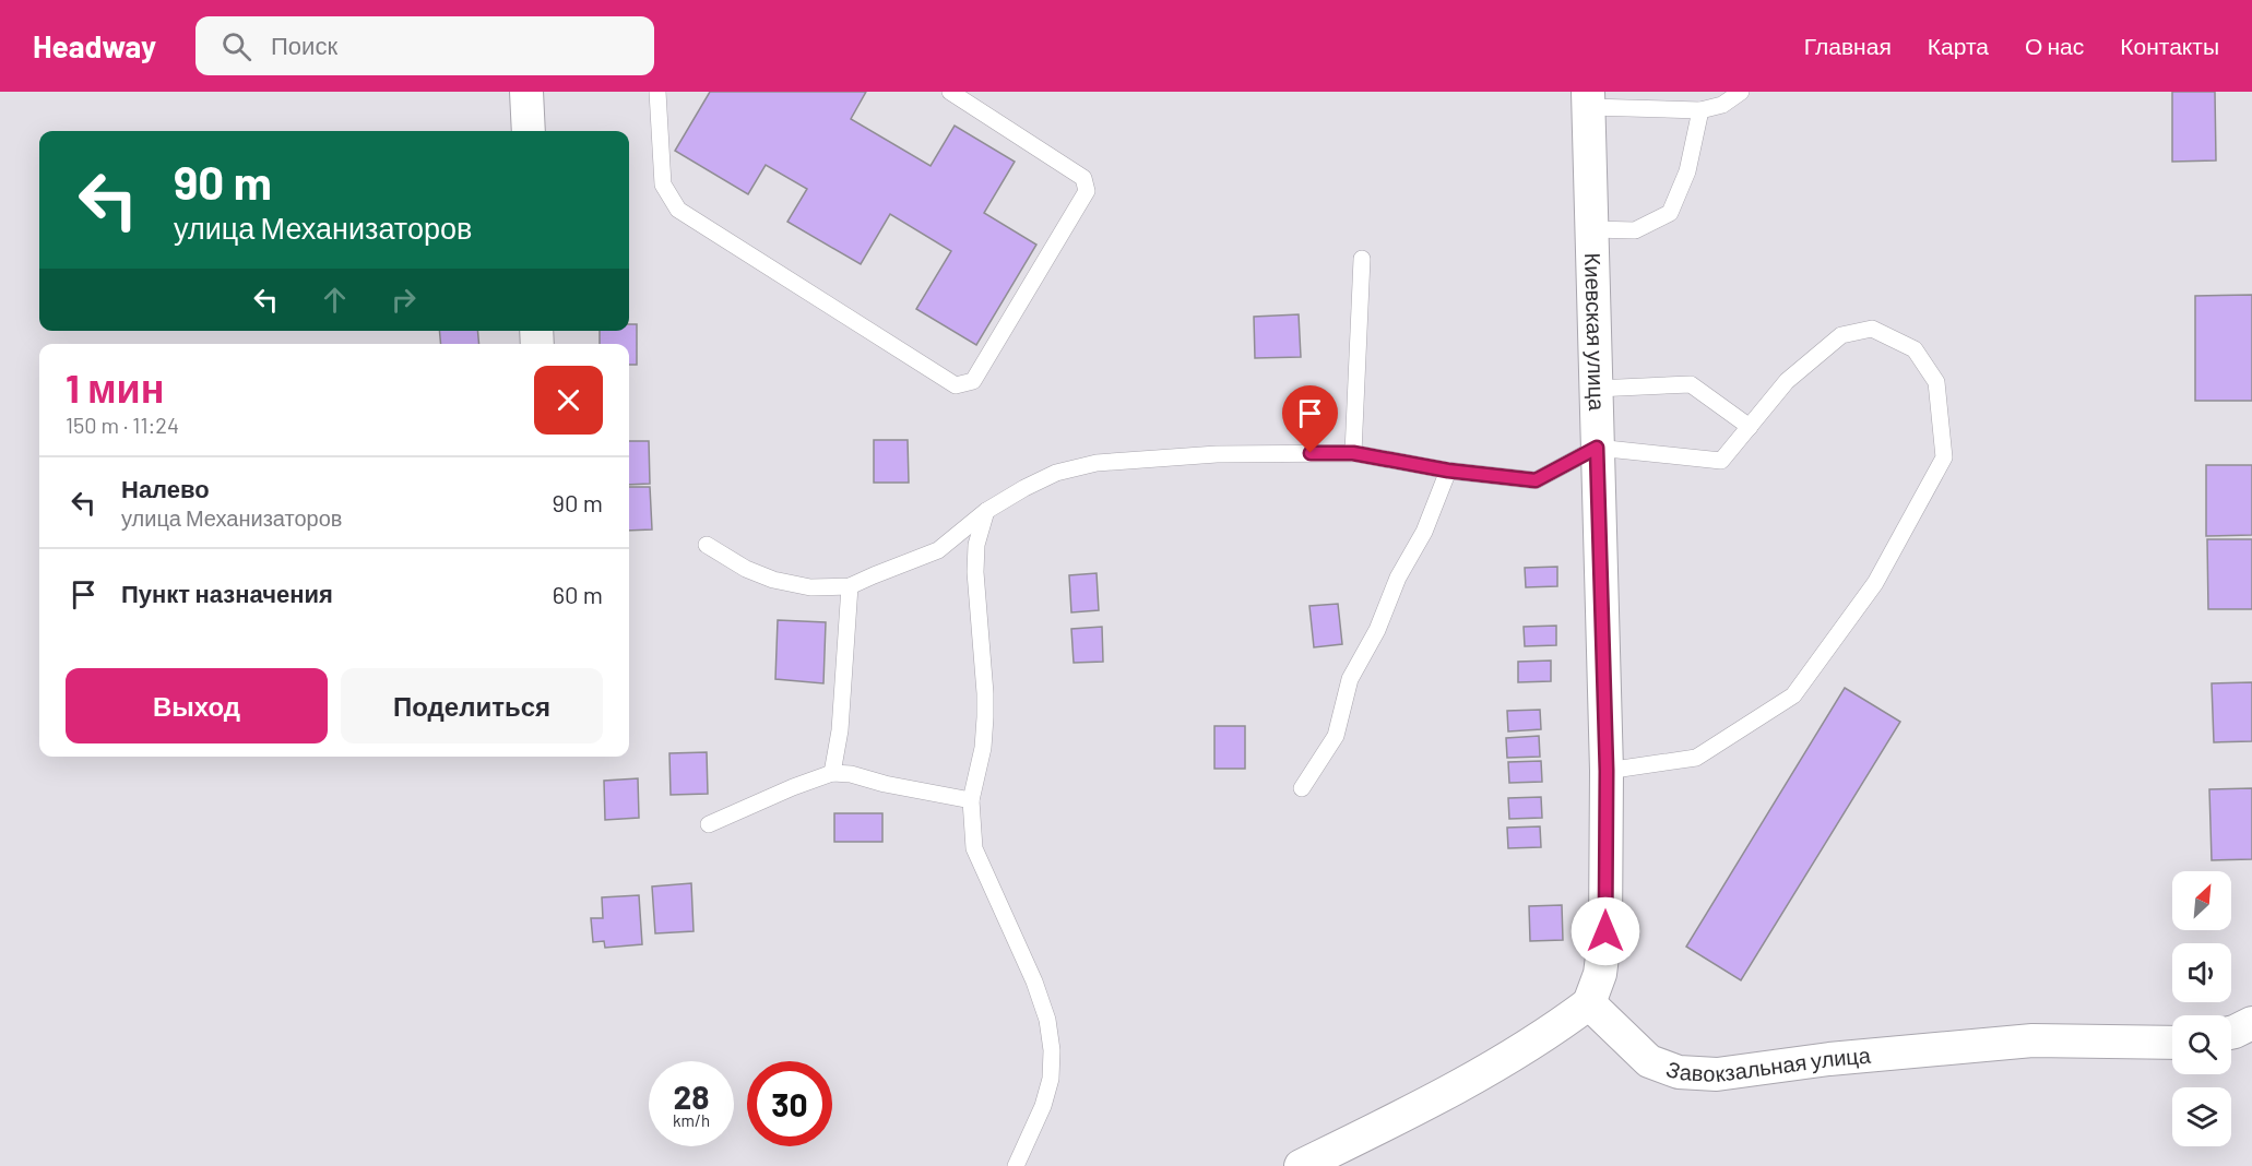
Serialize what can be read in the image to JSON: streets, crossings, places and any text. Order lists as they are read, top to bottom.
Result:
{
  "streets": {
    "street": ["Киевская улица", "Завокзальная улица"]
  },
  "crossings": [
    ["Киевская улица", "Завокзальная улица"]
  ],
  "north": "top right",
  "page": {
    "header": "Headway",
    "search": "Поиск",
    "nav": [
      "Главная",
      "Карта",
      "О нас",
      "Контакты"
    ],
    "turn": ["90 m", "улица Механизаторов"],
    "heading": ["1 мин", "150 m · 11:24"],
    "list": [
      {
        "name": "Налево",
        "note": "улица Механизаторов",
        "value": "90 m"
      },
      {
        "name": "Пункт назначения",
        "value": "60 m"
      }
    ],
    "buttons": ["Выход", "Поделиться"],
    "speed": "28 km/h",
    "limit": "30"
  }
}
